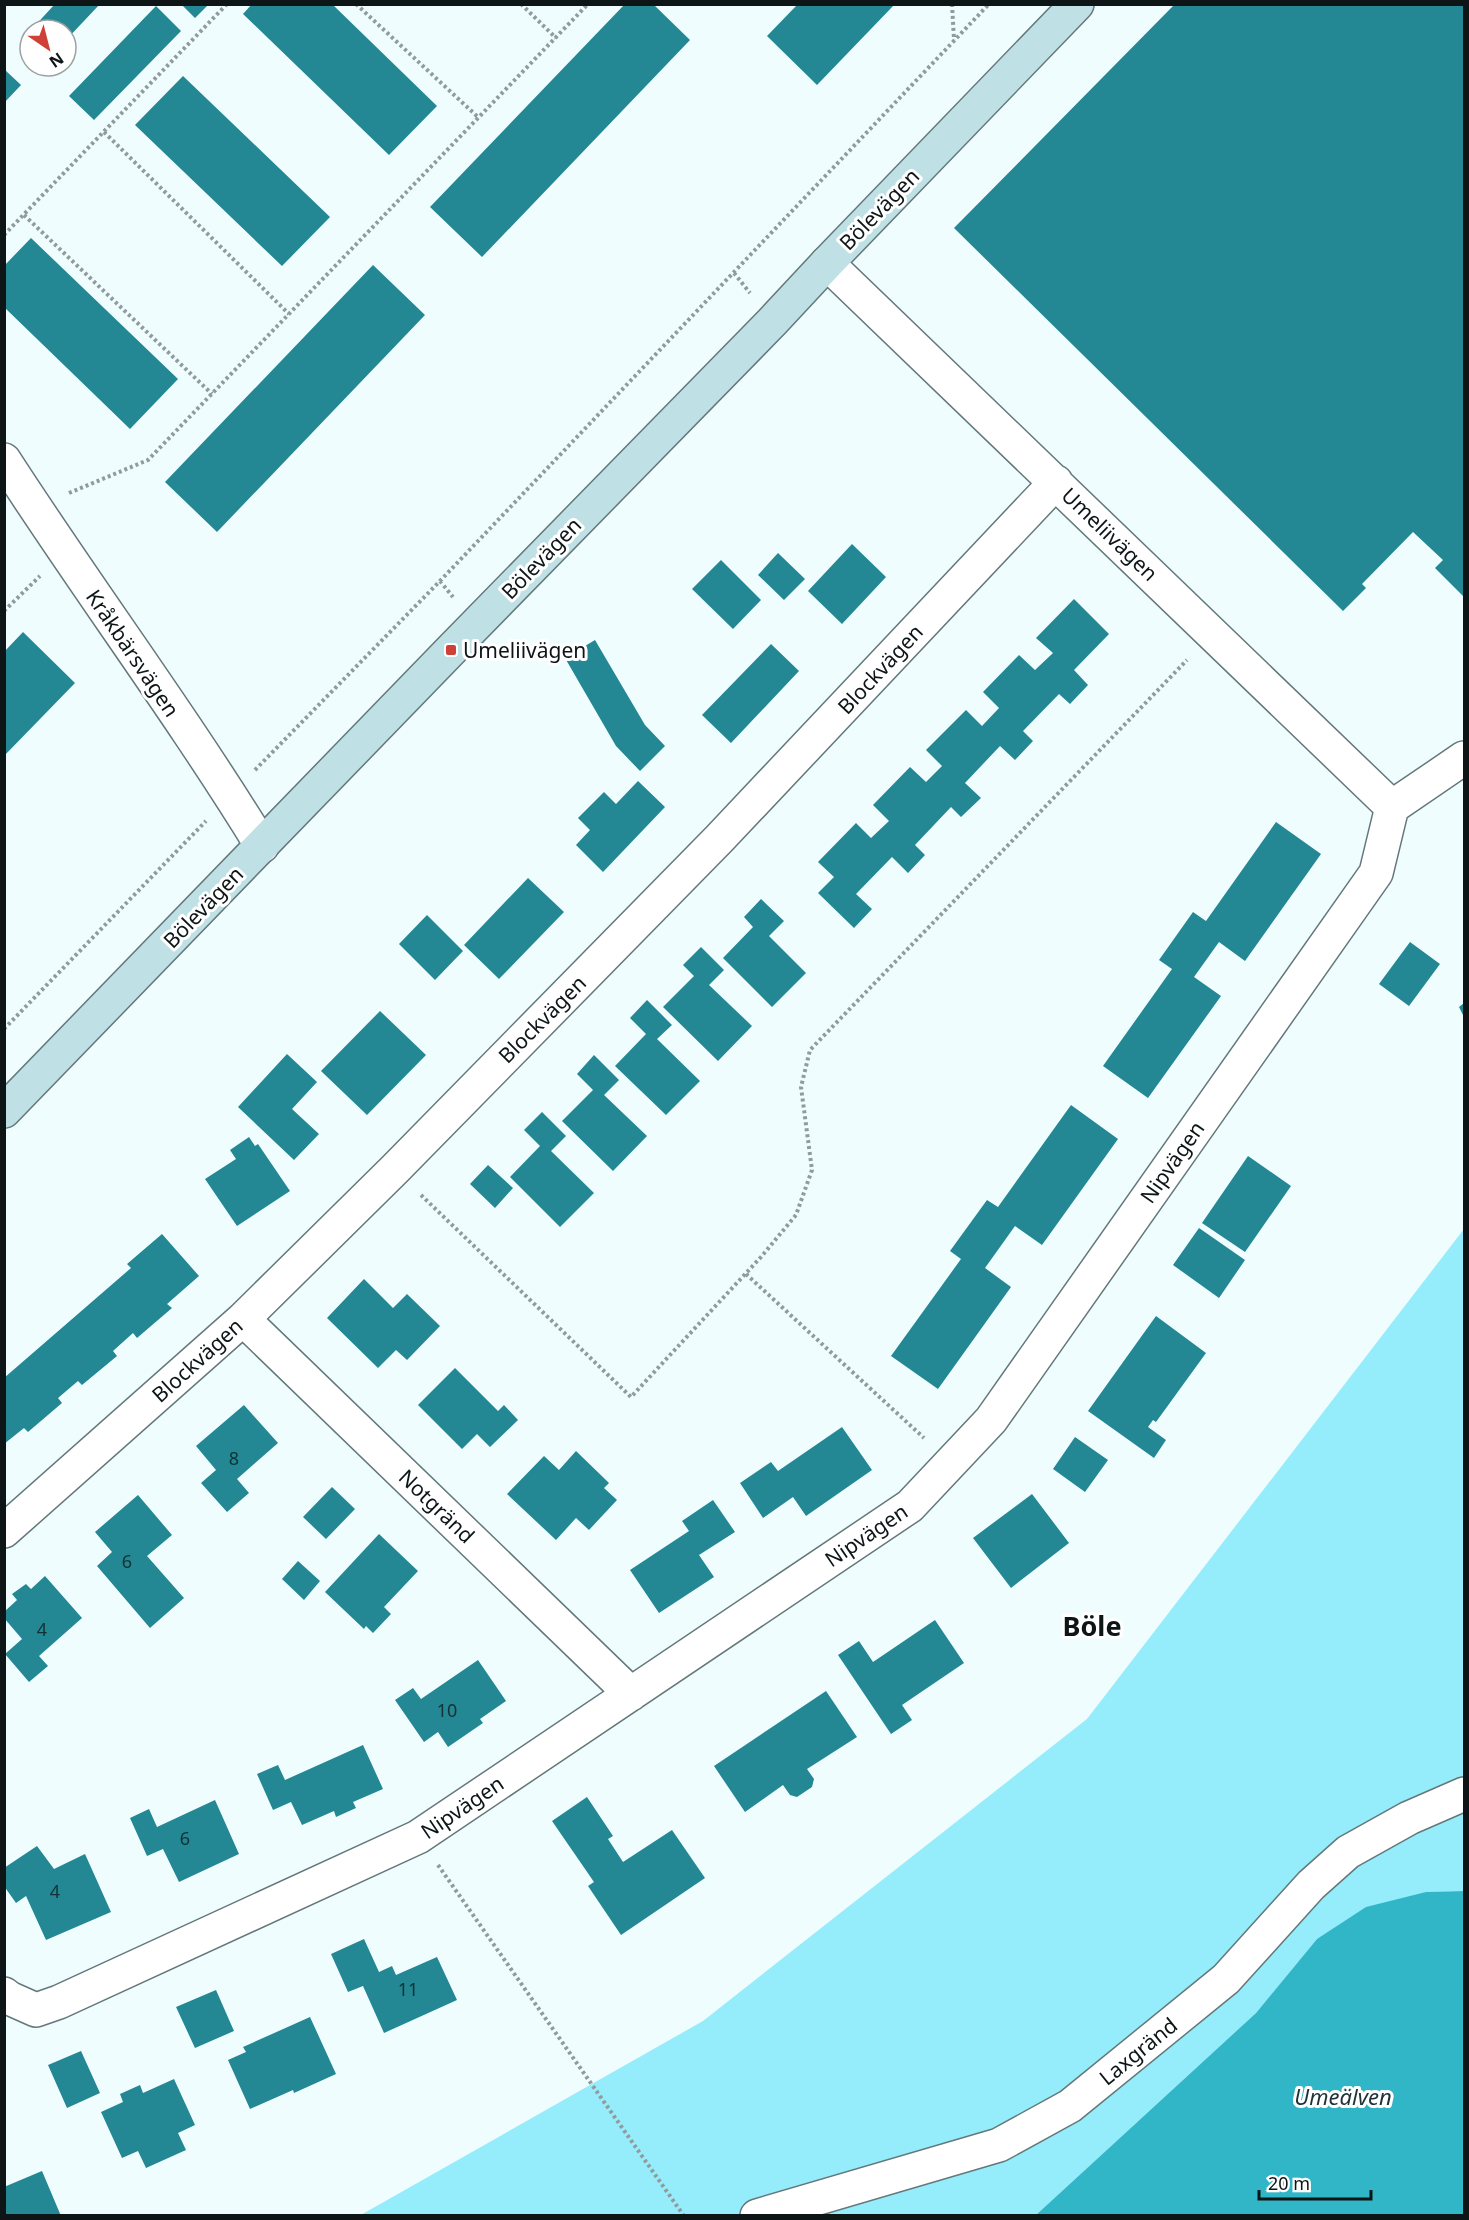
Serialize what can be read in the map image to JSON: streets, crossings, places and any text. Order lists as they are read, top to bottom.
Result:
{
  "streets": {
    "street": [
      "Bölevägen",
      "Umeliivägen",
      "Kråkbärsvägen",
      "Blockvägen",
      "Nipvägen",
      "Notgränd",
      "Laxgränd"
    ]
  },
  "crossings": [
    ["Bölevägen", "Umeliivägen"],
    ["Bölevägen", "Kråkbärsvägen"],
    ["Umeliivägen", "Blockvägen"],
    ["Umeliivägen", "Nipvägen"],
    ["Blockvägen", "Notgränd"],
    ["Nipvägen", "Notgränd"]
  ],
  "districts": ["Böle"],
  "water": ["Umeälven"],
  "places": {
    "transit": ["Umeliivägen"]
  },
  "house_numbers": [
    "8",
    "6",
    "4",
    "10",
    "6",
    "4",
    "11"
  ],
  "scale_bar": "20 m",
  "north": "bottom right"
}
